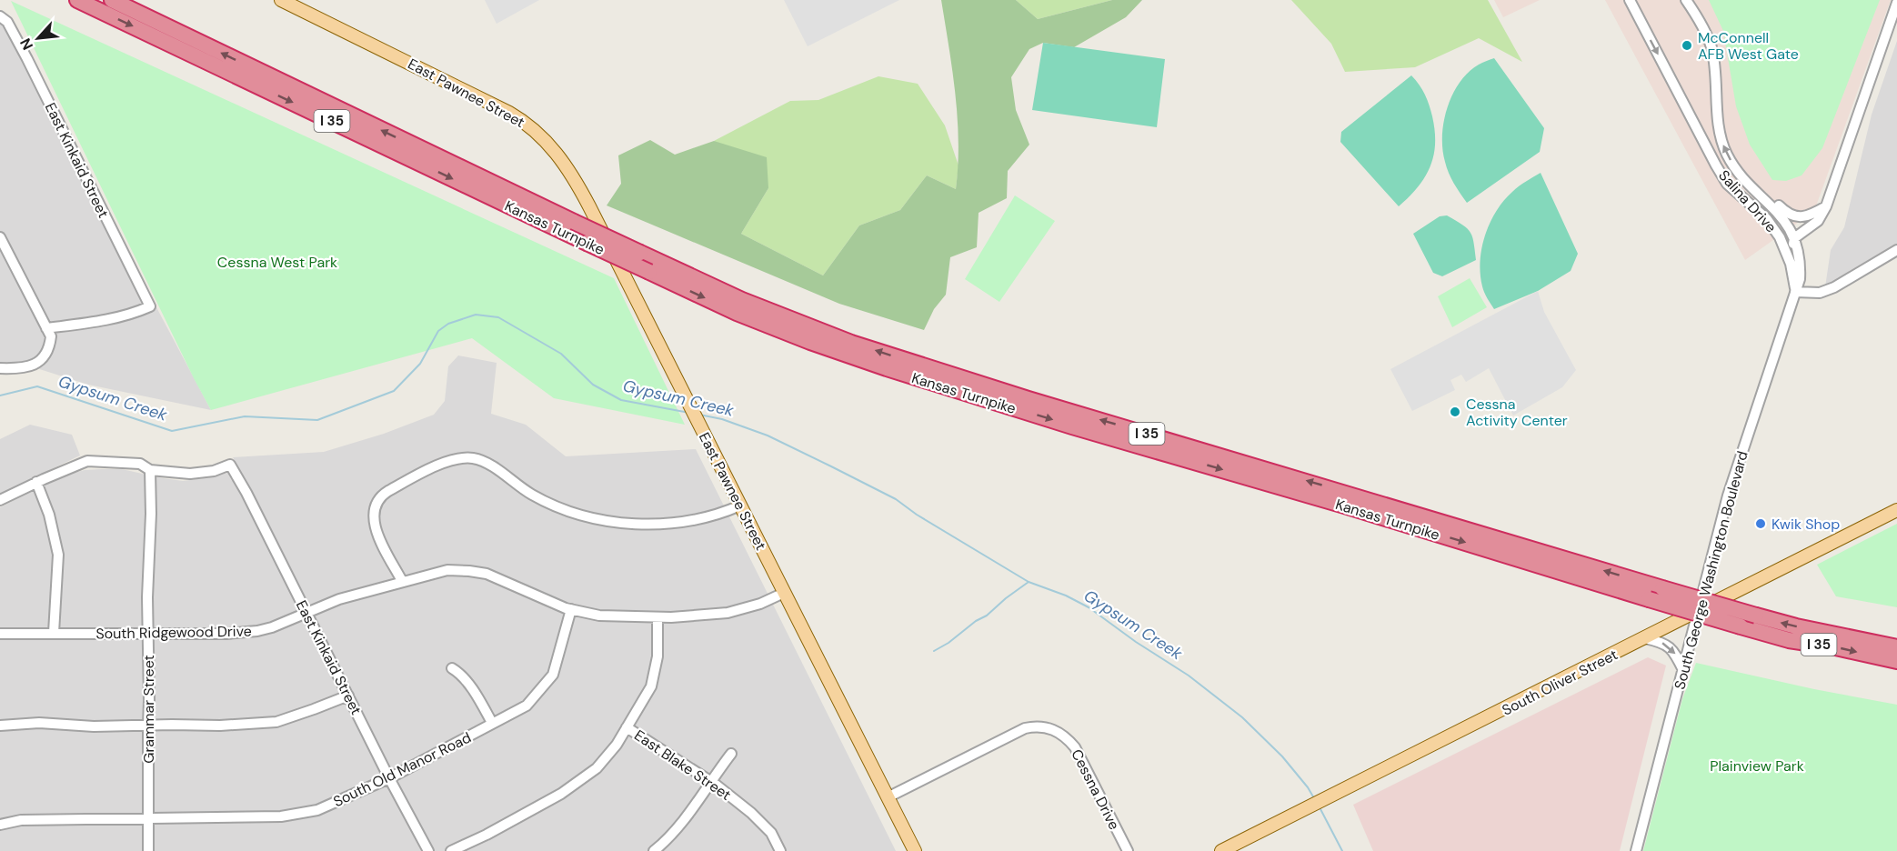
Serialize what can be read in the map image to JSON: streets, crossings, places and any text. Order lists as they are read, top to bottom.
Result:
{
  "streets": {
    "highway": ["I 35", "Kansas Turnpike"],
    "main road": ["East Pawnee Street", "South Oliver Street"],
    "street": [
      "East Kinkaid Street",
      "Salina Drive",
      "South George Washington Boulevard",
      "South Ridgewood Drive",
      "Grammar Street",
      "East Blake Street",
      "South Old Manor Road",
      "Cessna Drive"
    ]
  },
  "crossings": [
    ["East Pawnee Street", "South Ridgewood Drive"],
    ["East Pawnee Street", "Cessna Drive"],
    ["East Kinkaid Street", "South Ridgewood Drive"],
    ["East Kinkaid Street", "Grammar Street"],
    ["East Kinkaid Street", "South Old Manor Road"],
    ["Salina Drive", "South George Washington Boulevard"],
    ["South George Washington Boulevard", "South Oliver Street"],
    ["South Ridgewood Drive", "Grammar Street"],
    ["South Ridgewood Drive", "South Old Manor Road"],
    ["Grammar Street", "South Old Manor Road"]
  ],
  "water": ["Gypsum Creek"],
  "parks": ["Cessna West Park", "Plainview Park"],
  "places": ["McConnell AFB West Gate", "Cessna Activity Center", "Kwik Shop"],
  "north": "bottom left"
}
